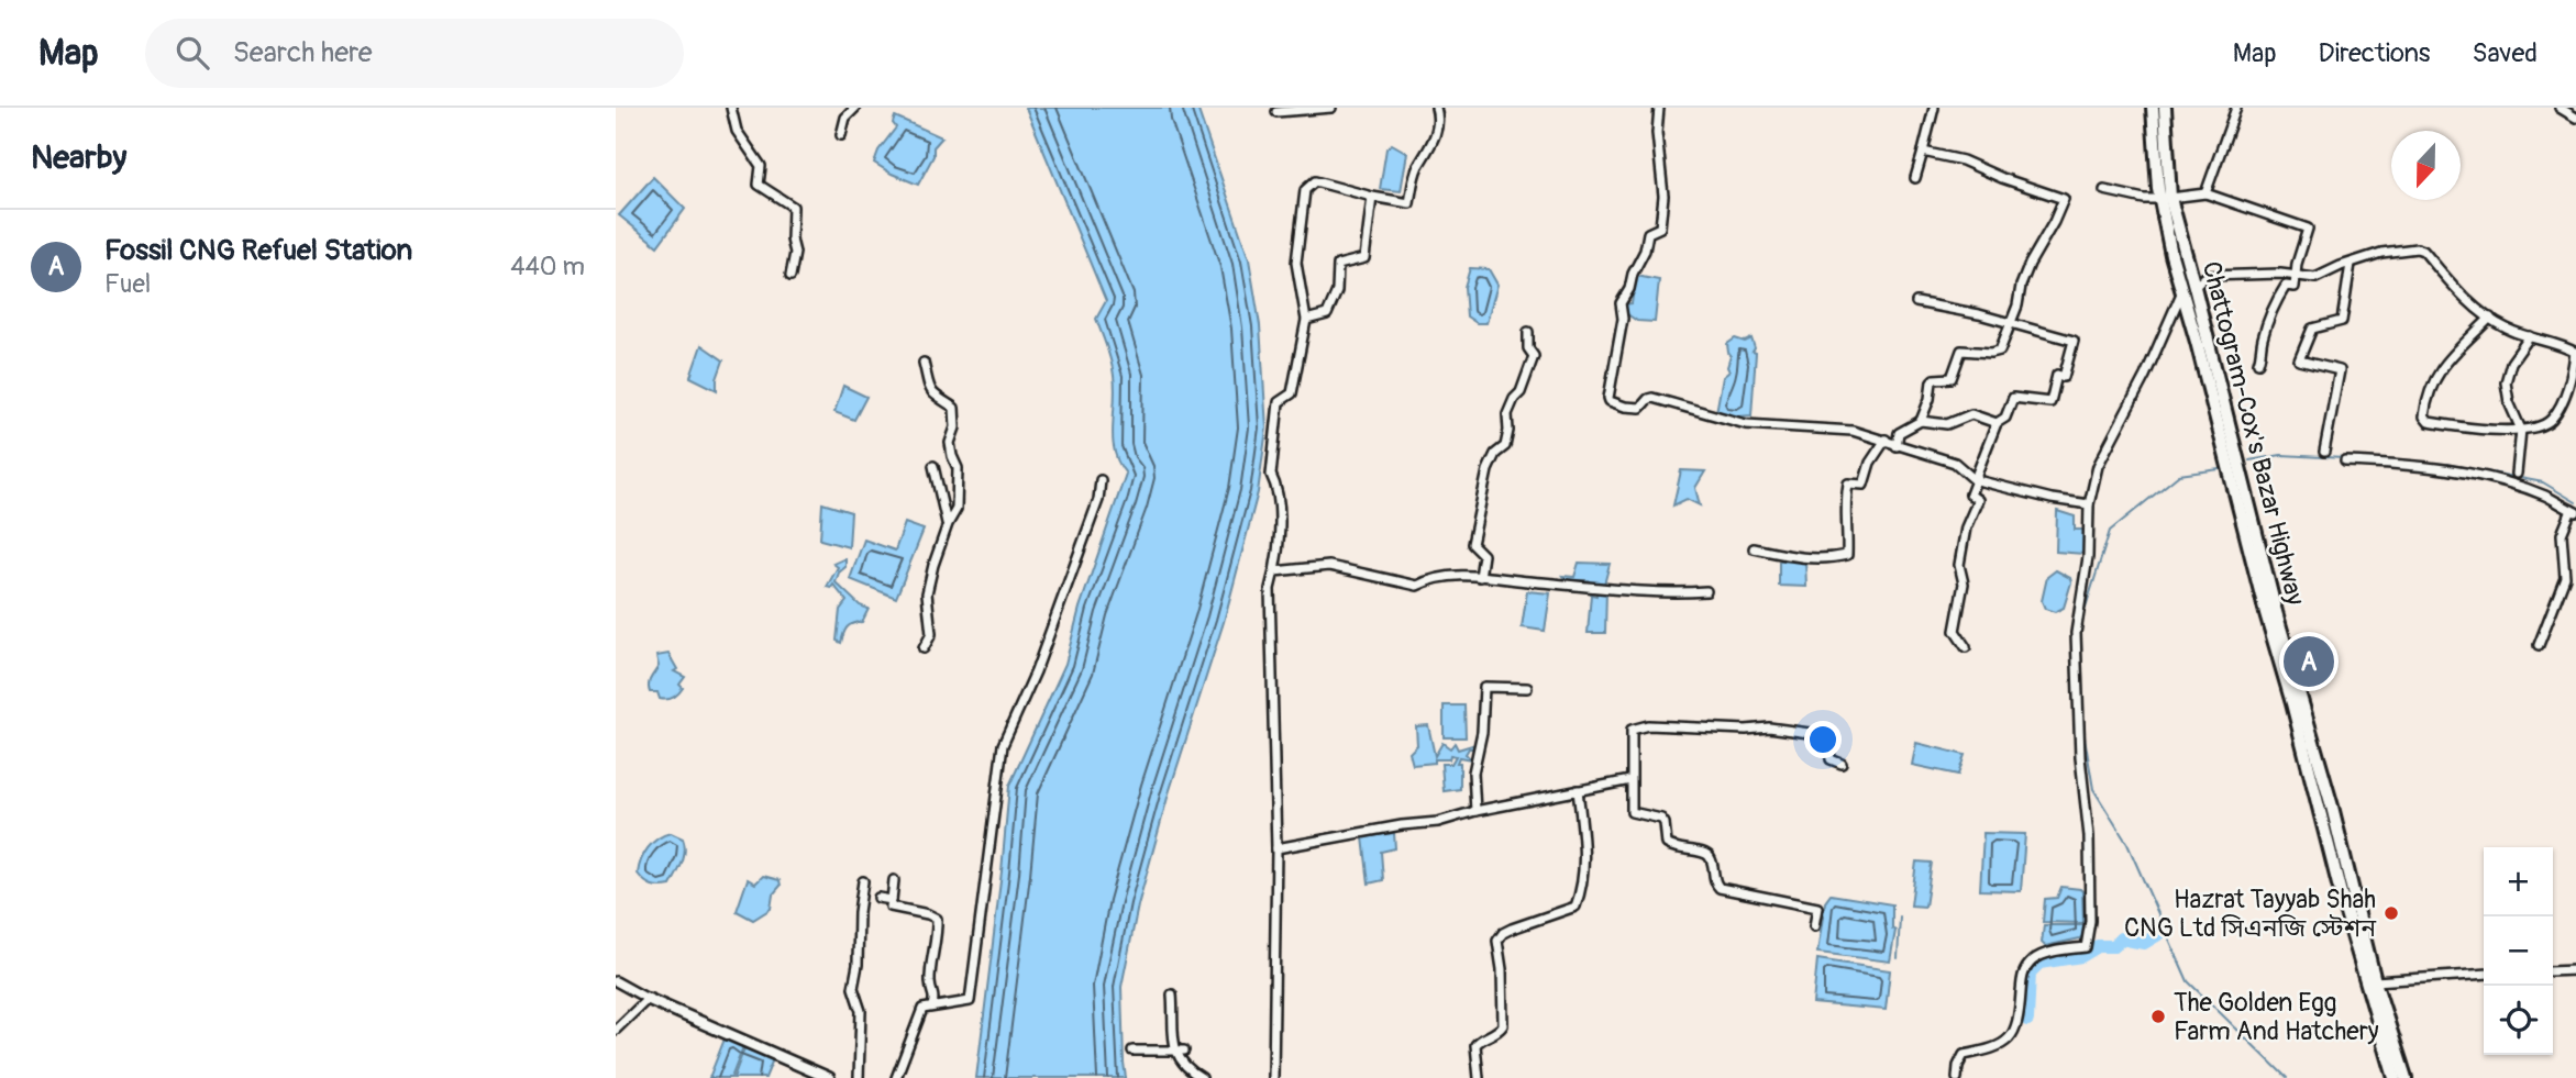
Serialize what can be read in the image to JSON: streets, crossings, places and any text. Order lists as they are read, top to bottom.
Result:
{
  "streets": {
    "highway": ["Chattogram-Cox's Bazar Highway"]
  },
  "places": ["Hazrat Tayyab Shah CNG Ltd সিএনজি স্টেশন", "The Golden Egg Farm And Hatchery"],
  "north": "bottom",
  "page": {
    "header": "Map",
    "search": "Search here",
    "nav": ["Map", "Directions", "Saved"],
    "heading": "Nearby",
    "list": [
      {
        "mark": "A",
        "name": "Fossil CNG Refuel Station",
        "note": "Fuel",
        "value": "440 m"
      }
    ],
    "pins": "A",
    "map_buttons": ["+", "−"]
  }
}
